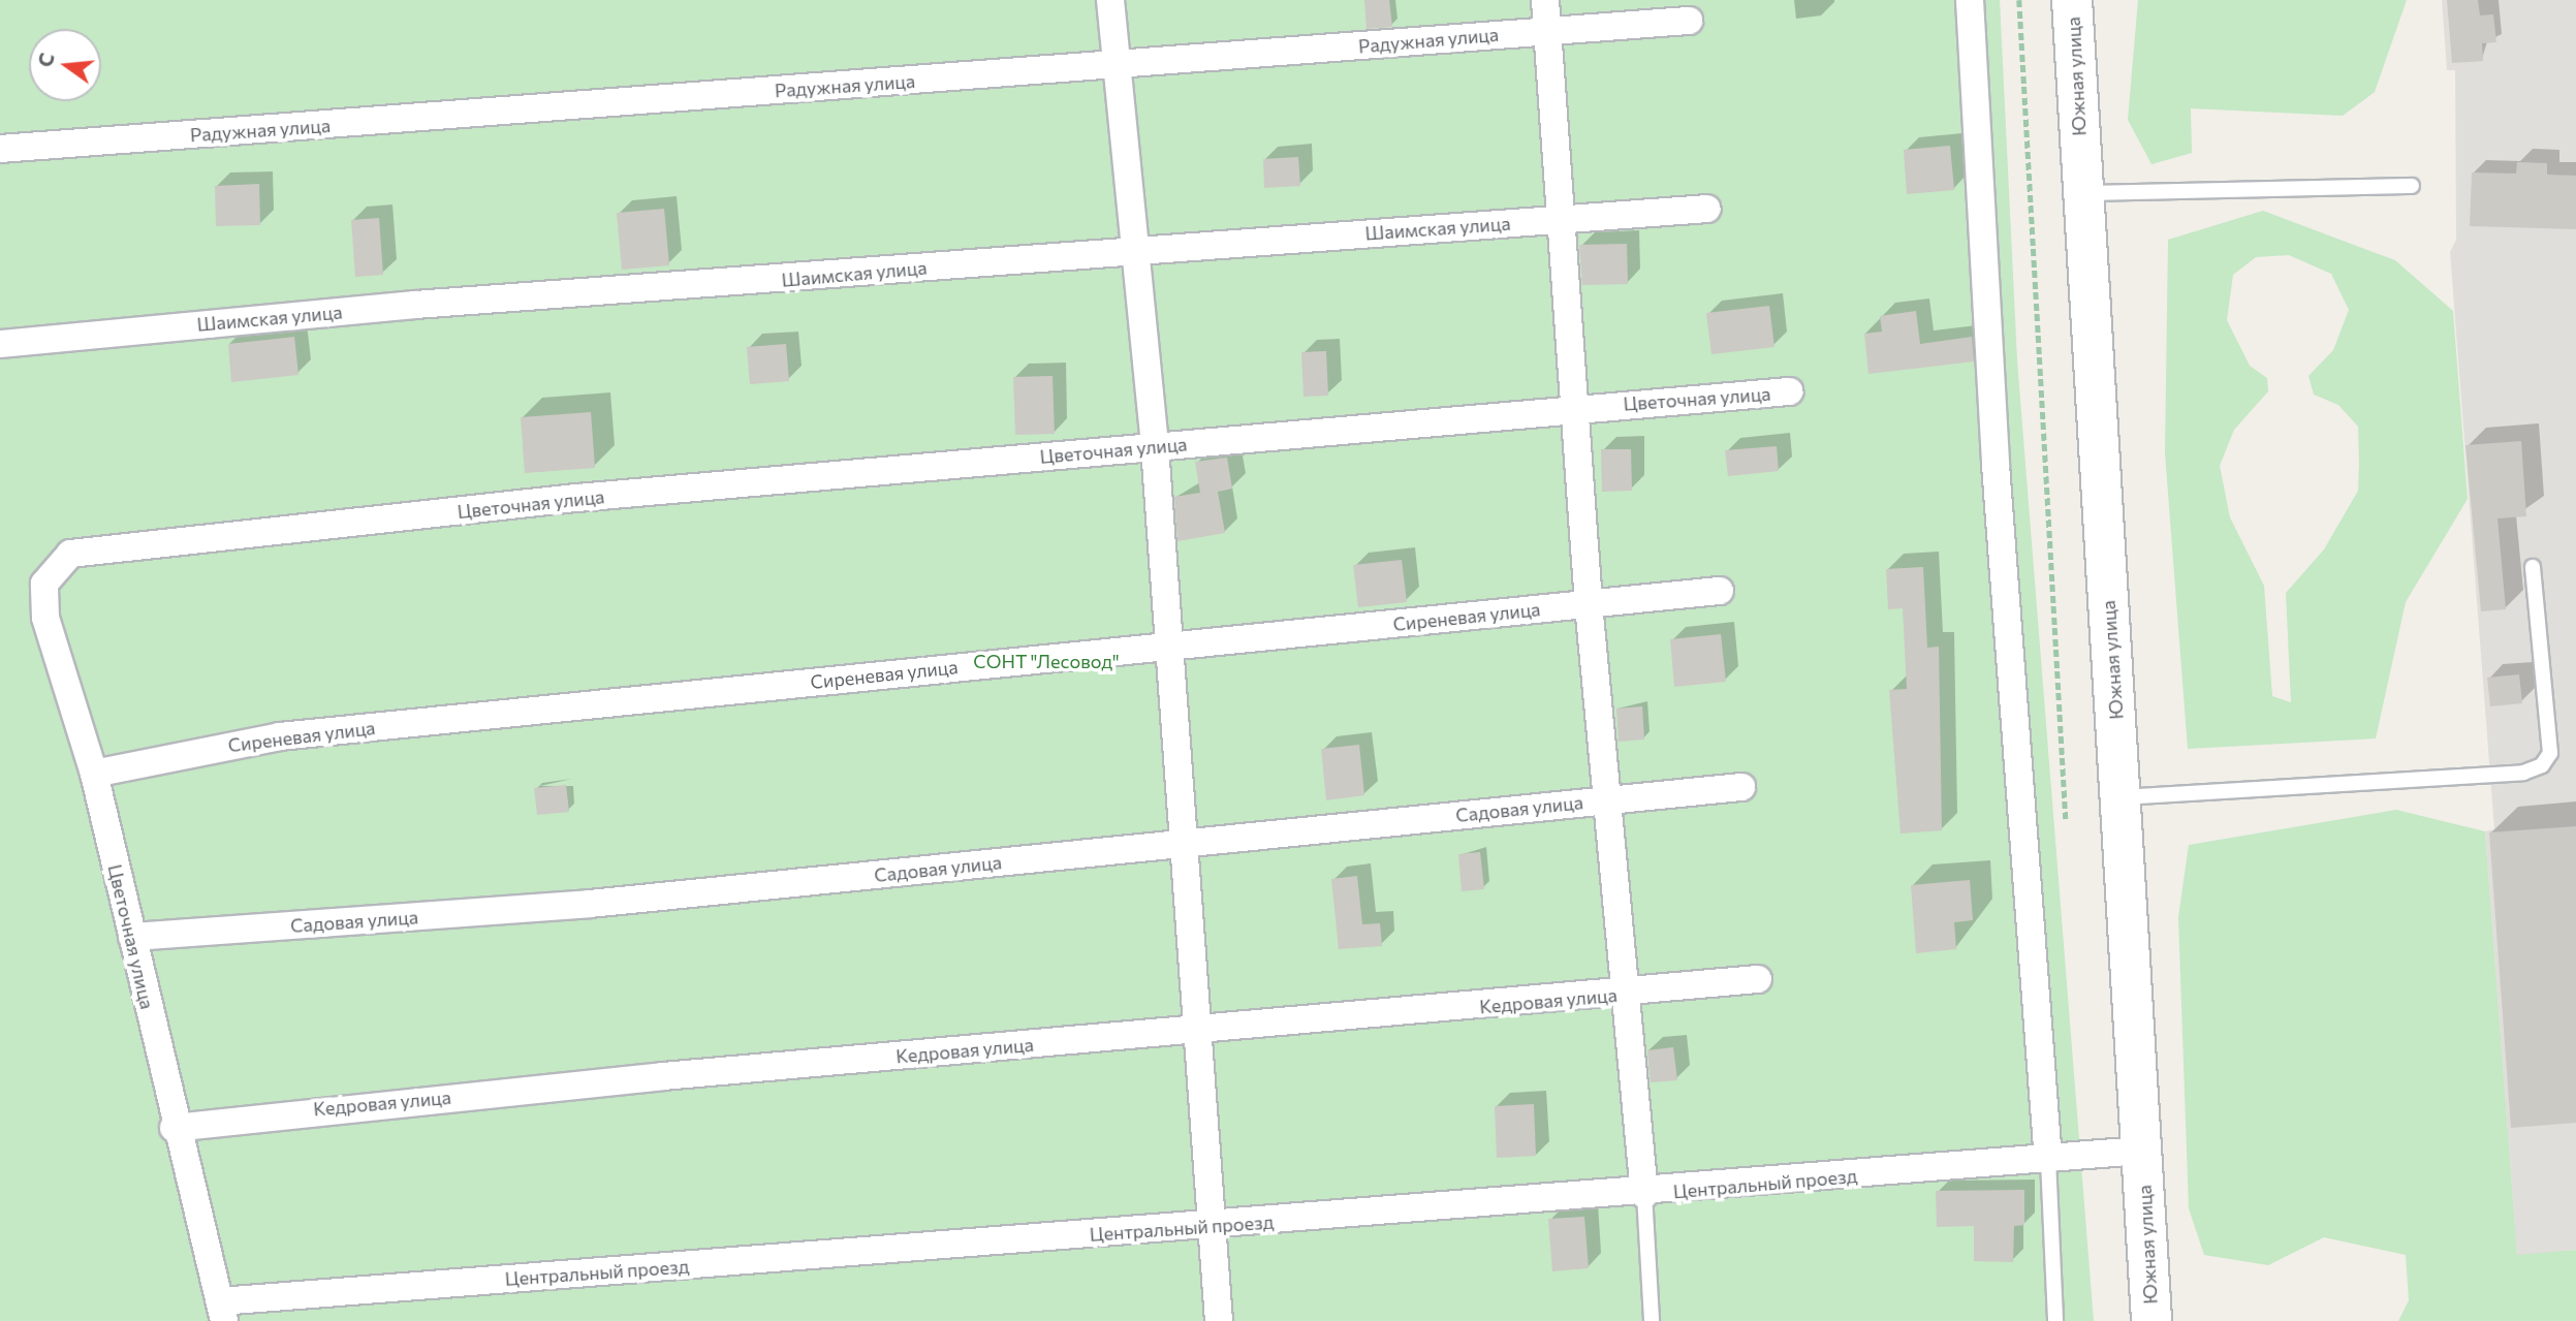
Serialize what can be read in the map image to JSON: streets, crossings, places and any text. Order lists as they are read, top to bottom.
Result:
{
  "streets": {
    "main road": ["Южная улица"],
    "street": [
      "Радужная улица",
      "Шаимская улица",
      "Цветочная улица",
      "Сиреневая улица",
      "Садовая улица",
      "Кедровая улица",
      "Центральный проезд"
    ]
  },
  "crossings": [
    ["Южная улица", "Центральный проезд"],
    ["Цветочная улица", "Сиреневая улица"],
    ["Цветочная улица", "Садовая улица"],
    ["Цветочная улица", "Кедровая улица"],
    ["Цветочная улица", "Центральный проезд"]
  ],
  "parks": ["СОНТ \"Лесовод\""],
  "north": "left"
}
